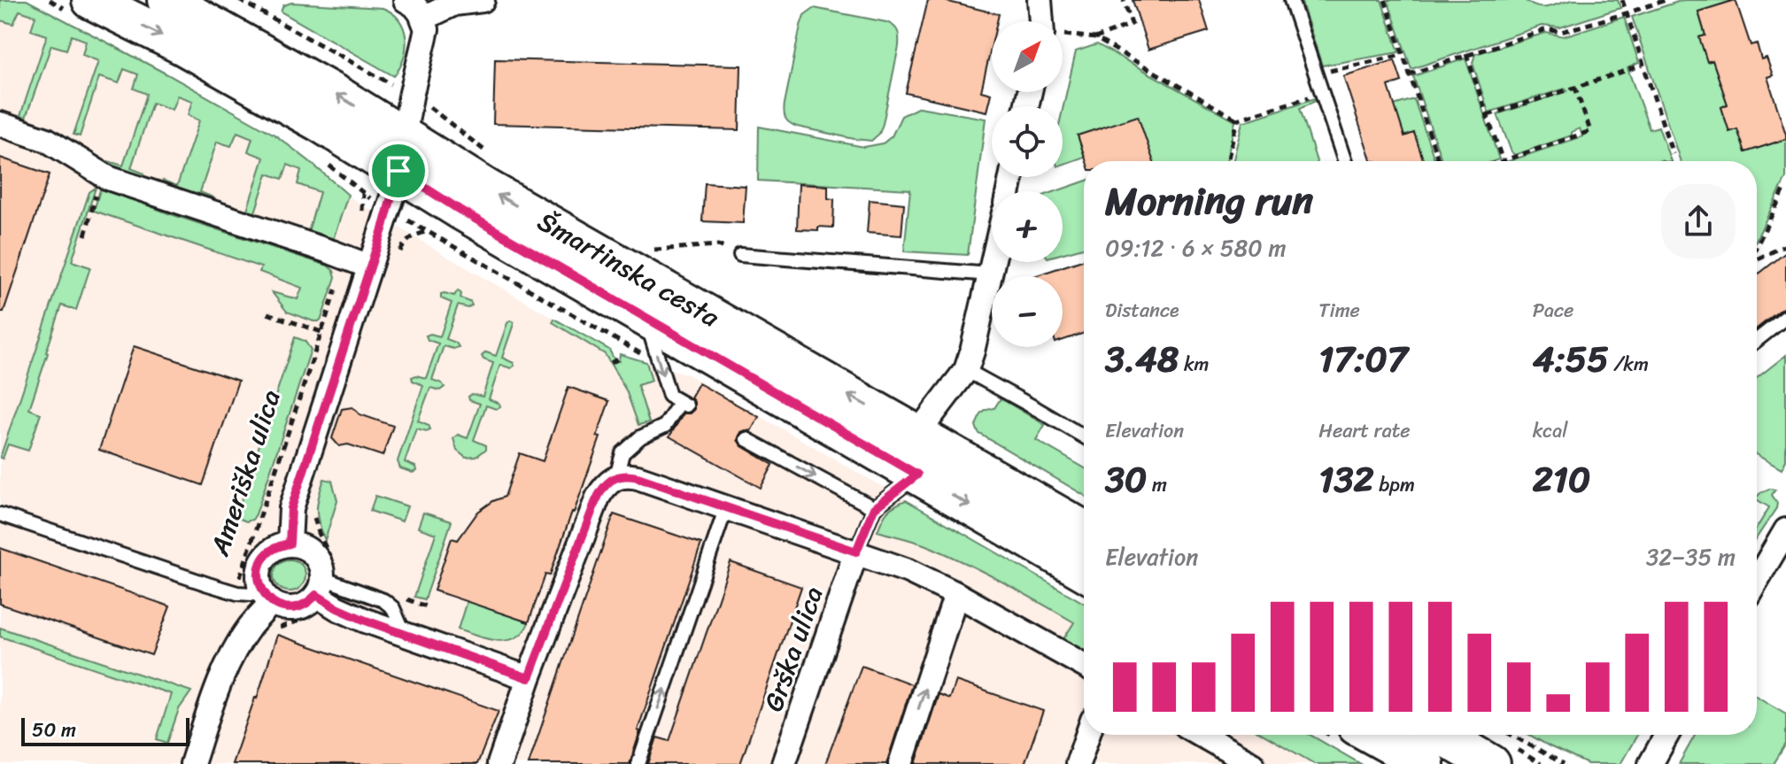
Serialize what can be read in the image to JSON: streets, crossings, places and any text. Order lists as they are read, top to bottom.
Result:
{
  "streets": {
    "main road": ["Šmartinska cesta"],
    "street": ["Ameriška ulica", "Grška ulica"]
  },
  "crossings": [
    ["Šmartinska cesta", "Ameriška ulica"]
  ],
  "scale_bar": "50 m",
  "north": "top right",
  "page": {
    "map_buttons": ["+", "−"],
    "heading": ["Morning run", "09:12 · 6 × 580 m"],
    "stats": [
      ["Distance", "3.48 km"],
      ["Time", "17:07"],
      ["Pace", "4:55 /km"],
      ["Elevation", "30 m"],
      ["Heart rate", "132 bpm"],
      ["kcal", "210"]
    ],
    "chart": ["Elevation", "32–35 m"],
    "scale": "50 m"
  }
}
